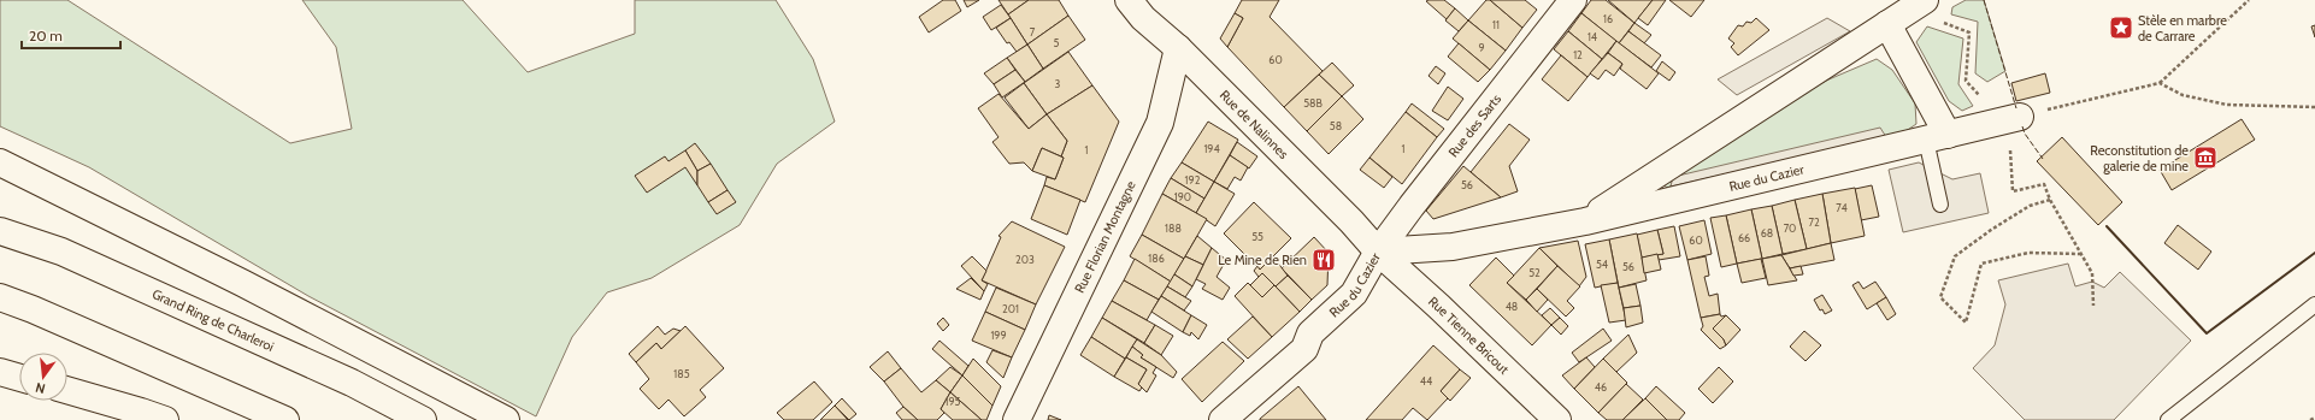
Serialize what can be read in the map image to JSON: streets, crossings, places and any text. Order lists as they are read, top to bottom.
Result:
{
  "streets": {
    "main road": [
      "Rue de Nalinnes",
      "Rue des Sarts",
      "Rue du Cazier",
      "Rue Florian Montagne",
      "Grand Ring de Charleroi",
      "Rue Tienne Bricout"
    ]
  },
  "crossings": [
    ["Rue de Nalinnes", "Rue des Sarts"],
    ["Rue de Nalinnes", "Rue du Cazier"],
    ["Rue de Nalinnes", "Rue Florian Montagne"],
    ["Rue de Nalinnes", "Rue Tienne Bricout"],
    ["Rue des Sarts", "Rue du Cazier"],
    ["Rue des Sarts", "Rue Tienne Bricout"],
    ["Rue du Cazier", "Rue Tienne Bricout"]
  ],
  "places": {
    "place": ["Stèle en marbre de Carrare"],
    "museum": ["Reconstitution de galerie de mine"],
    "restaurant": ["Le Mine de Rien"]
  },
  "house_numbers": [
    "16",
    "11",
    "7",
    "14",
    "5",
    "9",
    "12",
    "60",
    "3",
    "58B",
    "58",
    "194",
    "1",
    "1",
    "192",
    "56",
    "190",
    "74",
    "72",
    "188",
    "70",
    "68",
    "55",
    "66",
    "60",
    "186",
    "203",
    "54",
    "56",
    "52",
    "48",
    "201",
    "199",
    "185",
    "44",
    "46",
    "195"
  ],
  "scale_bar": "20 m",
  "north": "bottom"
}
